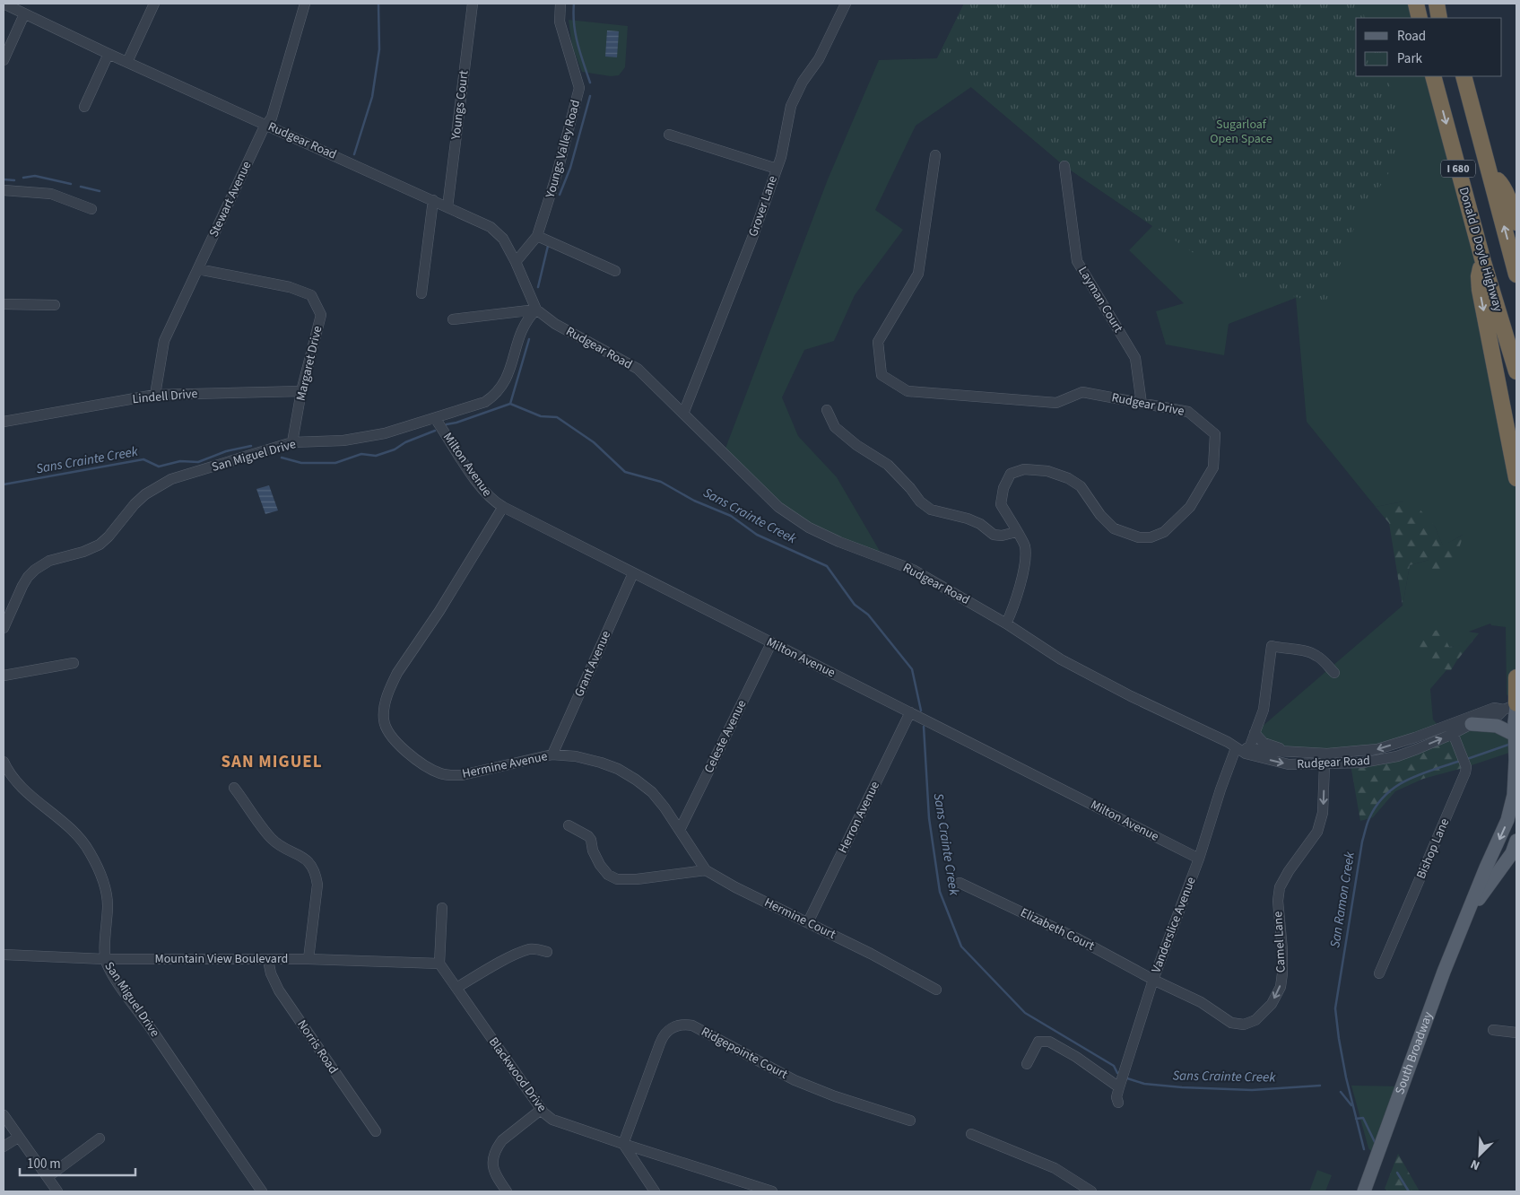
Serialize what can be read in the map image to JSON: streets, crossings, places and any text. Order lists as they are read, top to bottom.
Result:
{
  "streets": {
    "highway": ["I 680", "Donald D Doyle Highway"],
    "main road": ["South Broadway"],
    "street": [
      "Youngs Court",
      "Rudgear Road",
      "Youngs Valley Road",
      "Stewart Avenue",
      "Grover Lane",
      "Layman Court",
      "Margaret Drive",
      "Lindell Drive",
      "Rudgear Drive",
      "San Miguel Drive",
      "Milton Avenue",
      "Grant Avenue",
      "Celeste Avenue",
      "Hermine Avenue",
      "Herron Avenue",
      "Bishop Lane",
      "Hermine Court",
      "Vanderslice Avenue",
      "Elizabeth Court",
      "Camel Lane",
      "Mountain View Boulevard",
      "Norris Road",
      "Ridgepointe Court",
      "Blackwood Drive"
    ]
  },
  "crossings": [
    ["Youngs Court", "Rudgear Road"],
    ["Rudgear Road", "Youngs Valley Road"],
    ["Rudgear Road", "Stewart Avenue"],
    ["Rudgear Road", "Grover Lane"],
    ["Rudgear Road", "Rudgear Drive"],
    ["Rudgear Road", "San Miguel Drive"],
    ["Rudgear Road", "Bishop Lane"],
    ["Rudgear Road", "Vanderslice Avenue"],
    ["Rudgear Road", "Camel Lane"],
    ["Rudgear Road", "South Broadway"],
    ["Stewart Avenue", "Margaret Drive"],
    ["Stewart Avenue", "Lindell Drive"],
    ["Layman Court", "Rudgear Drive"],
    ["Margaret Drive", "Lindell Drive"],
    ["Margaret Drive", "San Miguel Drive"],
    ["San Miguel Drive", "Milton Avenue"],
    ["San Miguel Drive", "Mountain View Boulevard"],
    ["Milton Avenue", "Grant Avenue"],
    ["Milton Avenue", "Celeste Avenue"],
    ["Milton Avenue", "Hermine Avenue"],
    ["Milton Avenue", "Herron Avenue"],
    ["Milton Avenue", "Vanderslice Avenue"],
    ["Grant Avenue", "Hermine Avenue"],
    ["Celeste Avenue", "Hermine Avenue"],
    ["Celeste Avenue", "Hermine Court"],
    ["Hermine Avenue", "Hermine Court"],
    ["Herron Avenue", "Hermine Court"],
    ["Vanderslice Avenue", "Elizabeth Court"],
    ["Vanderslice Avenue", "Camel Lane"],
    ["Elizabeth Court", "Camel Lane"],
    ["Mountain View Boulevard", "Norris Road"],
    ["Mountain View Boulevard", "Blackwood Drive"],
    ["Ridgepointe Court", "Blackwood Drive"]
  ],
  "districts": ["SAN MIGUEL"],
  "water": ["Sans Crainte Creek", "San Ramon Creek"],
  "parks": ["Sugarloaf Open Space"],
  "legend": ["Road", "Park"],
  "scale_bar": "100 m",
  "north": "bottom left"
}
